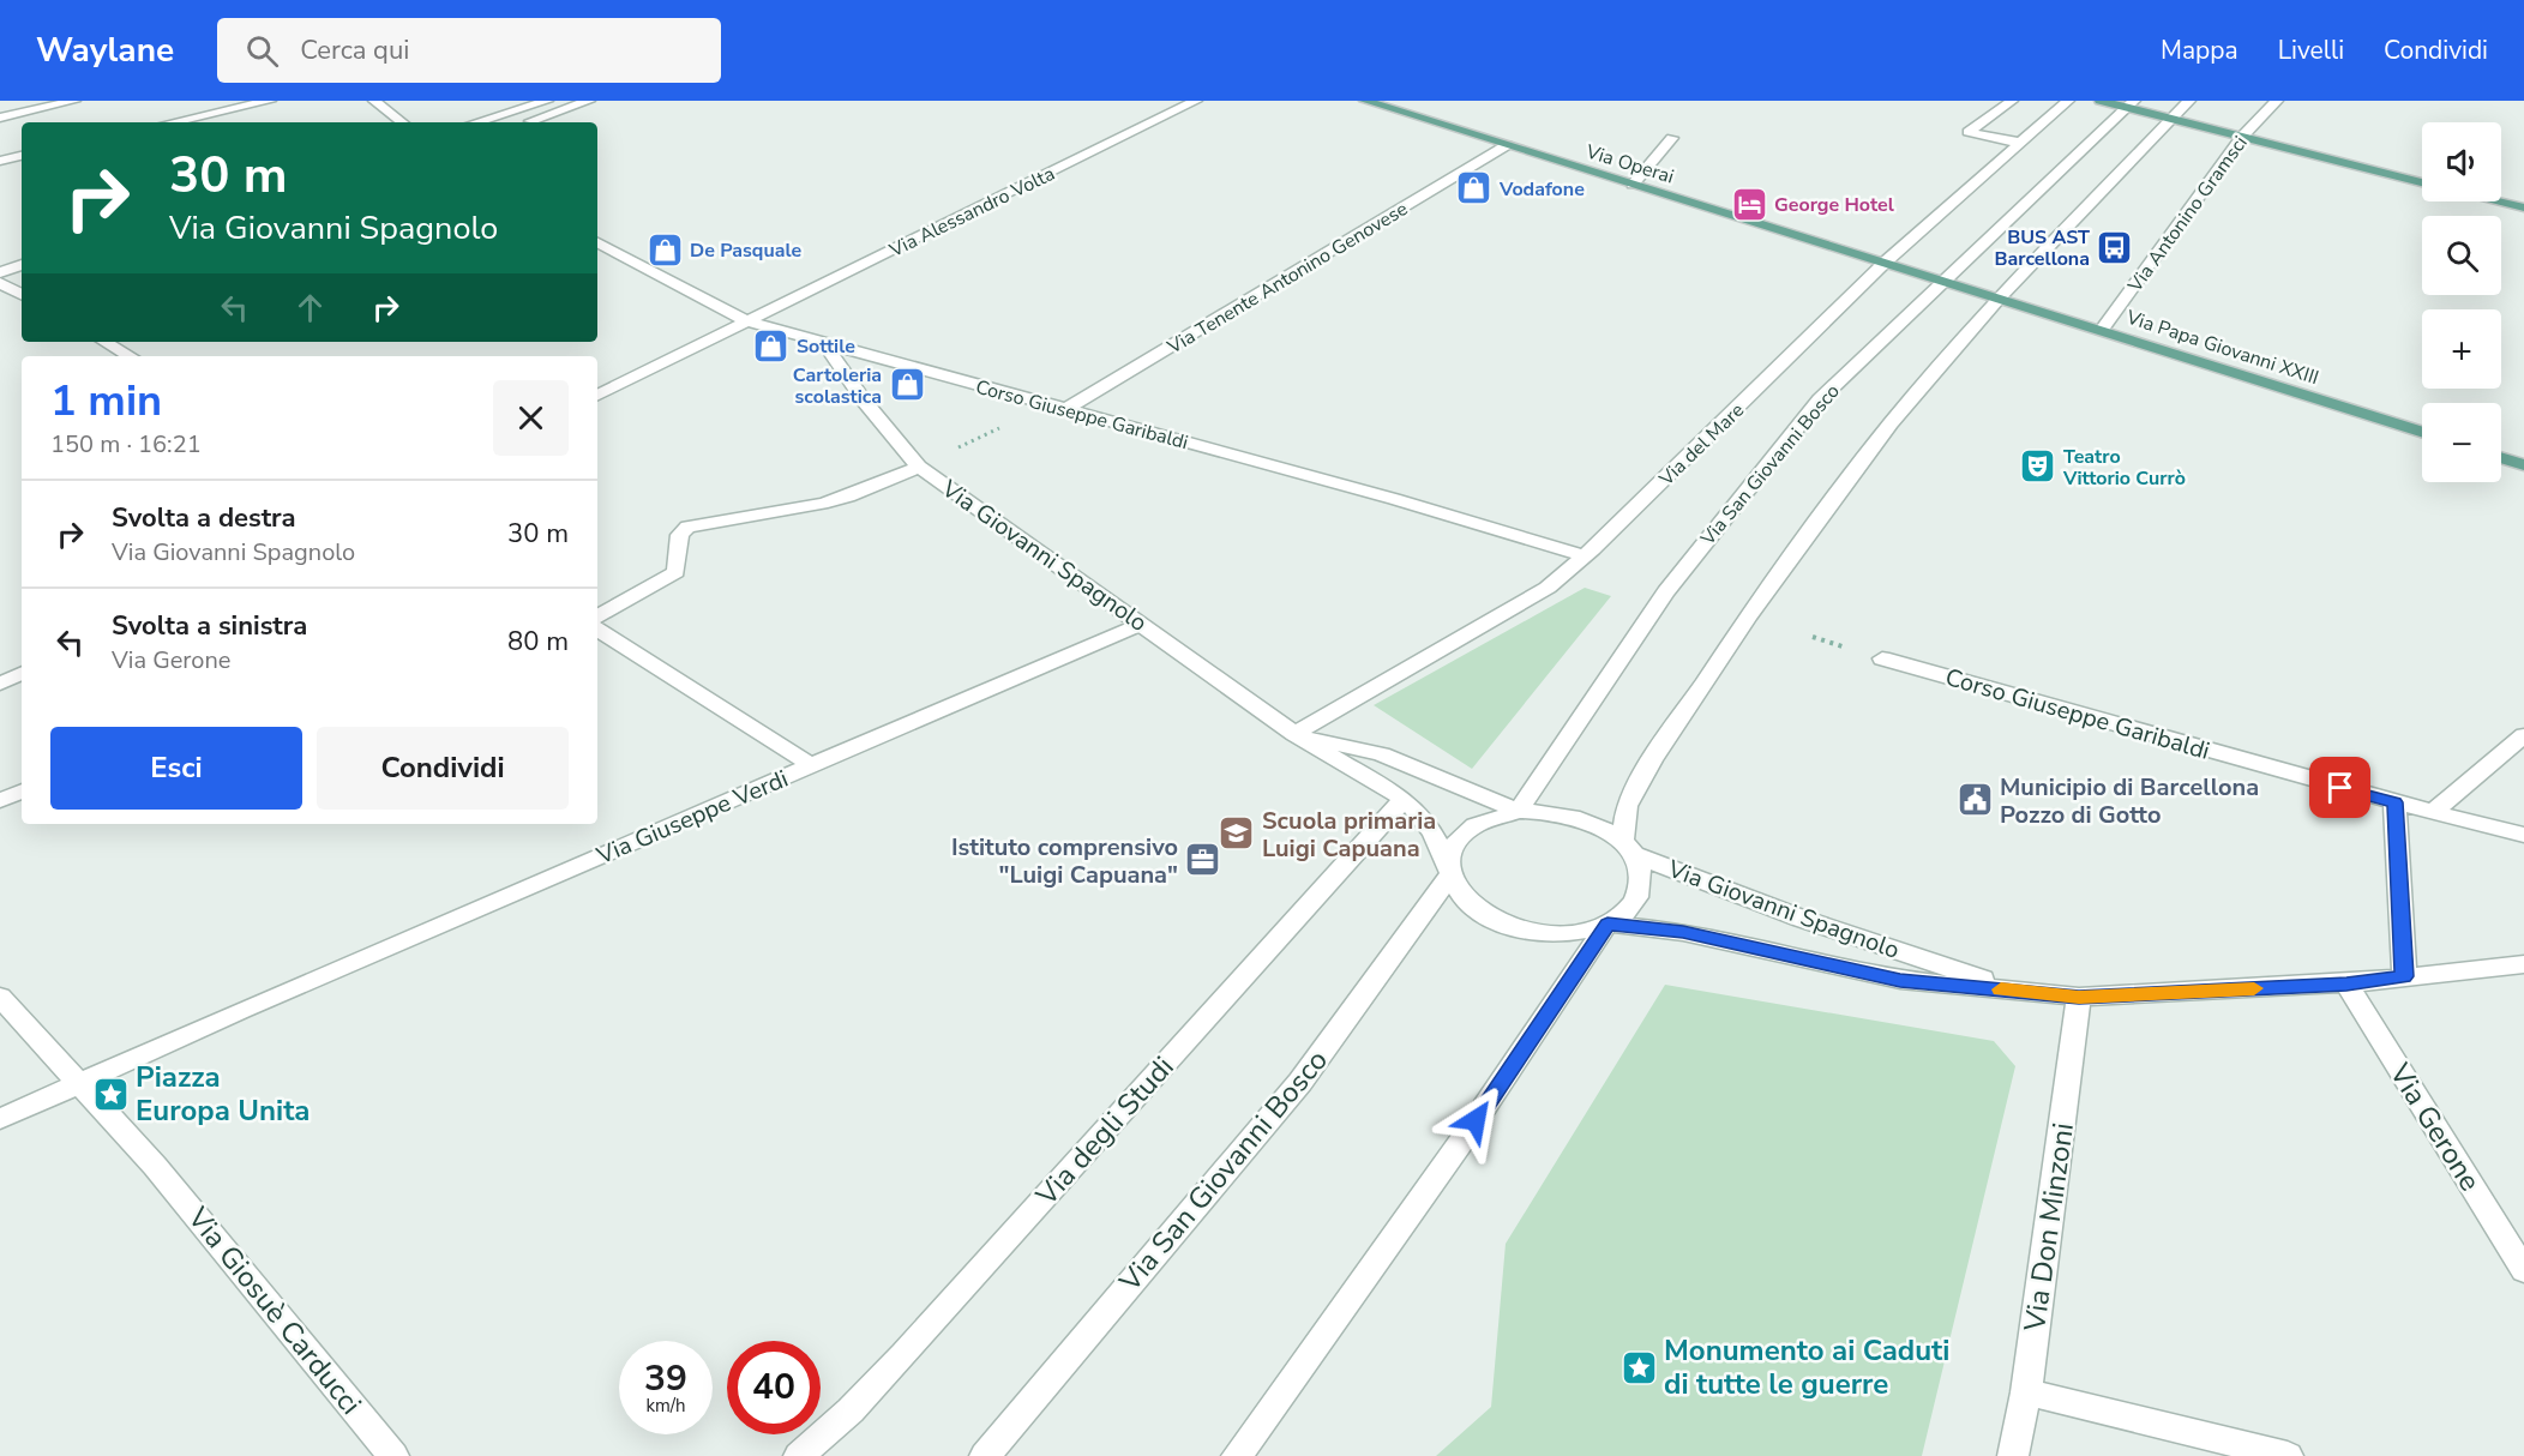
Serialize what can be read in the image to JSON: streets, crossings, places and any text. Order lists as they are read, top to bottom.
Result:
{
  "streets": {
    "main road": ["Via Operai", "Via Papa Giovanni XXIII"],
    "street": [
      "Via Alessandro Volta",
      "Via Antonino Gramsci",
      "Via Tenente Antonino Genovese",
      "Corso Giuseppe Garibaldi",
      "Via del Mare",
      "Via San Giovanni Bosco",
      "Via Giovanni Spagnolo",
      "Via Giuseppe Verdi",
      "Via Gerone",
      "Via degli Studi",
      "Via Don Minzoni",
      "Via Giosuè Carducci"
    ]
  },
  "crossings": [
    ["Via Operai", "Via Tenente Antonino Genovese"],
    ["Via Operai", "Via Papa Giovanni XXIII"],
    ["Via Operai", "Via del Mare"],
    ["Via Operai", "Via San Giovanni Bosco"],
    ["Via Alessandro Volta", "Corso Giuseppe Garibaldi"],
    ["Via Antonino Gramsci", "Via Papa Giovanni XXIII"],
    ["Via Tenente Antonino Genovese", "Corso Giuseppe Garibaldi"],
    ["Via Papa Giovanni XXIII", "Via San Giovanni Bosco"],
    ["Corso Giuseppe Garibaldi", "Via del Mare"],
    ["Corso Giuseppe Garibaldi", "Via Giovanni Spagnolo"],
    ["Via del Mare", "Via Giovanni Spagnolo"],
    ["Via San Giovanni Bosco", "Via Giovanni Spagnolo"],
    ["Via Giovanni Spagnolo", "Via Giuseppe Verdi"],
    ["Via Giovanni Spagnolo", "Via Gerone"],
    ["Via Giovanni Spagnolo", "Via degli Studi"],
    ["Via Giovanni Spagnolo", "Via Don Minzoni"],
    ["Via Giuseppe Verdi", "Via Giosuè Carducci"]
  ],
  "places": {
    "shop": [
      "Vodafone",
      "De Pasquale",
      "Sottile",
      "Cartoleria scolastica"
    ],
    "hotel": ["George Hotel"],
    "bus stop": ["BUS AST Barcellona"],
    "theatre": ["Teatro Vittorio Currò"],
    "public building": ["Municipio di Barcellona Pozzo di Gotto"],
    "school or university": ["Scuola primaria Luigi Capuana"],
    "office": ["Istituto comprensivo \"Luigi Capuana\""],
    "place": ["Piazza Europa Unita", "Monumento ai Caduti di tutte le guerre"]
  },
  "page": {
    "header": "Waylane",
    "search": "Cerca qui",
    "nav": ["Mappa", "Livelli", "Condividi"],
    "map_buttons": ["+", "−"],
    "turn": ["30 m", "Via Giovanni Spagnolo"],
    "heading": ["1 min", "150 m · 16:21"],
    "list": [
      {
        "name": "Svolta a destra",
        "note": "Via Giovanni Spagnolo",
        "value": "30 m"
      },
      {
        "name": "Svolta a sinistra",
        "note": "Via Gerone",
        "value": "80 m"
      }
    ],
    "buttons": ["Esci", "Condividi"],
    "speed": "39 km/h",
    "limit": "40"
  }
}
